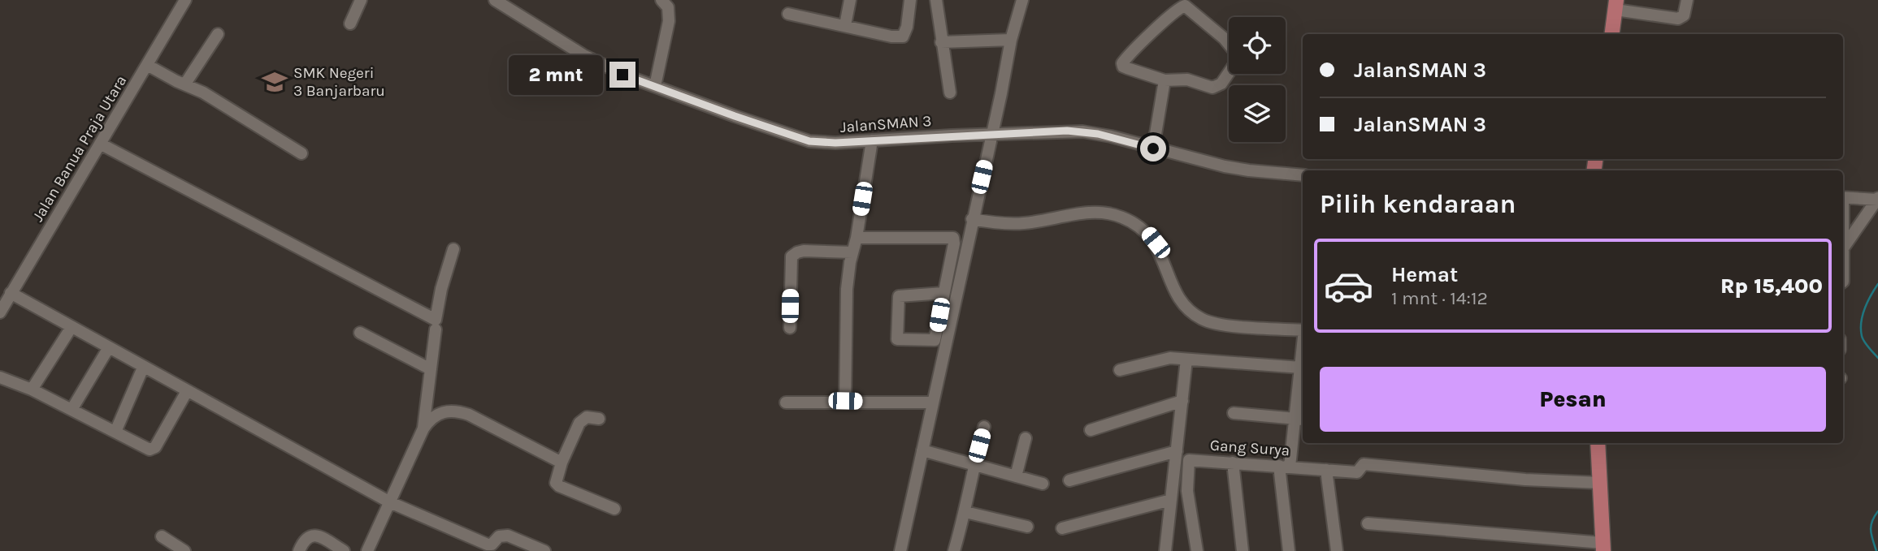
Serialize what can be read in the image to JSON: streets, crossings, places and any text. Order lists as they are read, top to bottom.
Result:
{
  "streets": {
    "street": ["JalanSMAN 3", "Jalan Banua Praja Utara", "Gang Surya"]
  },
  "places": {
    "school or university": ["SMK Negeri 3 Banjarbaru"]
  },
  "page": {
    "banner": ["JalanSMAN 3", "JalanSMAN 3"],
    "bubble": "2 mnt",
    "heading": "Pilih kendaraan",
    "list": [
      {
        "name": "Hemat",
        "note": "1 mnt · 14:12",
        "value": "Rp 15,400"
      }
    ],
    "buttons": "Pesan"
  }
}
